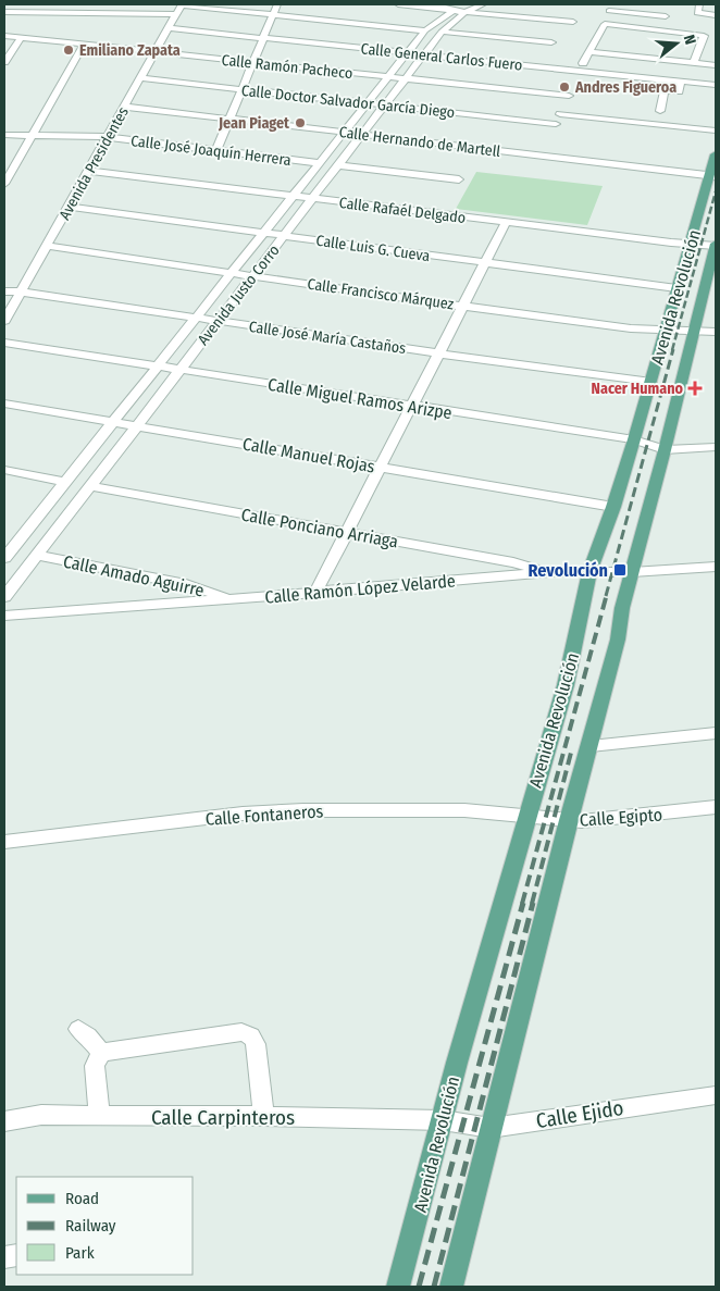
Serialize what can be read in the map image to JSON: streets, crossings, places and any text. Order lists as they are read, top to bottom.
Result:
{
  "streets": {
    "main road": ["Avenida Revolución"],
    "street": [
      "Calle General Carlos Fuero",
      "Calle Ramón Pacheco",
      "Calle Doctor Salvador García Diego",
      "Calle Hernando de Martell",
      "Calle José Joaquín Herrera",
      "Avenida Presidentes",
      "Calle Rafaél Delgado",
      "Calle Luis G. Cueva",
      "Calle Francisco Márquez",
      "Avenida Justo Corro",
      "Calle José María Castaños",
      "Calle Miguel Ramos Arizpe",
      "Calle Manuel Rojas",
      "Calle Ponciano Arriaga",
      "Calle Amado Aguirre",
      "Calle Ramón López Velarde",
      "Calle Fontaneros",
      "Calle Egipto",
      "Calle Ejido",
      "Calle Carpinteros"
    ]
  },
  "crossings": [
    ["Calle General Carlos Fuero", "Avenida Presidentes"],
    ["Calle General Carlos Fuero", "Avenida Justo Corro"],
    ["Calle Ramón Pacheco", "Calle Doctor Salvador García Diego"],
    ["Calle Ramón Pacheco", "Avenida Presidentes"],
    ["Calle Ramón Pacheco", "Avenida Justo Corro"],
    ["Calle Doctor Salvador García Diego", "Avenida Presidentes"],
    ["Calle Doctor Salvador García Diego", "Avenida Justo Corro"],
    ["Calle Hernando de Martell", "Avenida Presidentes"],
    ["Calle Hernando de Martell", "Avenida Justo Corro"],
    ["Calle Hernando de Martell", "Avenida Revolución"],
    ["Calle José Joaquín Herrera", "Avenida Presidentes"],
    ["Calle José Joaquín Herrera", "Avenida Justo Corro"],
    ["Avenida Presidentes", "Calle Rafaél Delgado"],
    ["Avenida Presidentes", "Calle Luis G. Cueva"],
    ["Avenida Presidentes", "Calle Francisco Márquez"],
    ["Avenida Presidentes", "Calle José María Castaños"],
    ["Calle Rafaél Delgado", "Avenida Justo Corro"],
    ["Calle Rafaél Delgado", "Avenida Revolución"],
    ["Calle Luis G. Cueva", "Avenida Justo Corro"],
    ["Calle Luis G. Cueva", "Avenida Revolución"],
    ["Calle Francisco Márquez", "Avenida Justo Corro"],
    ["Calle Francisco Márquez", "Avenida Revolución"],
    ["Avenida Justo Corro", "Calle José María Castaños"],
    ["Avenida Justo Corro", "Calle Miguel Ramos Arizpe"],
    ["Avenida Justo Corro", "Calle Manuel Rojas"],
    ["Avenida Justo Corro", "Calle Ponciano Arriaga"],
    ["Avenida Justo Corro", "Calle Amado Aguirre"],
    ["Avenida Revolución", "Calle José María Castaños"],
    ["Avenida Revolución", "Calle Miguel Ramos Arizpe"],
    ["Avenida Revolución", "Calle Manuel Rojas"],
    ["Avenida Revolución", "Calle Ramón López Velarde"],
    ["Avenida Revolución", "Calle Fontaneros"],
    ["Avenida Revolución", "Calle Egipto"],
    ["Avenida Revolución", "Calle Ejido"],
    ["Avenida Revolución", "Calle Carpinteros"],
    ["Calle Ponciano Arriaga", "Calle Ramón López Velarde"],
    ["Calle Amado Aguirre", "Calle Ramón López Velarde"],
    ["Calle Fontaneros", "Calle Egipto"],
    ["Calle Ejido", "Calle Carpinteros"]
  ],
  "places": {
    "other": ["Emiliano Zapata", "Andres Figueroa", "Jean Piaget"],
    "health": ["Nacer Humano"],
    "transit": ["Revolución"]
  },
  "legend": ["Road", "Railway", "Park"],
  "north": "right"
}
